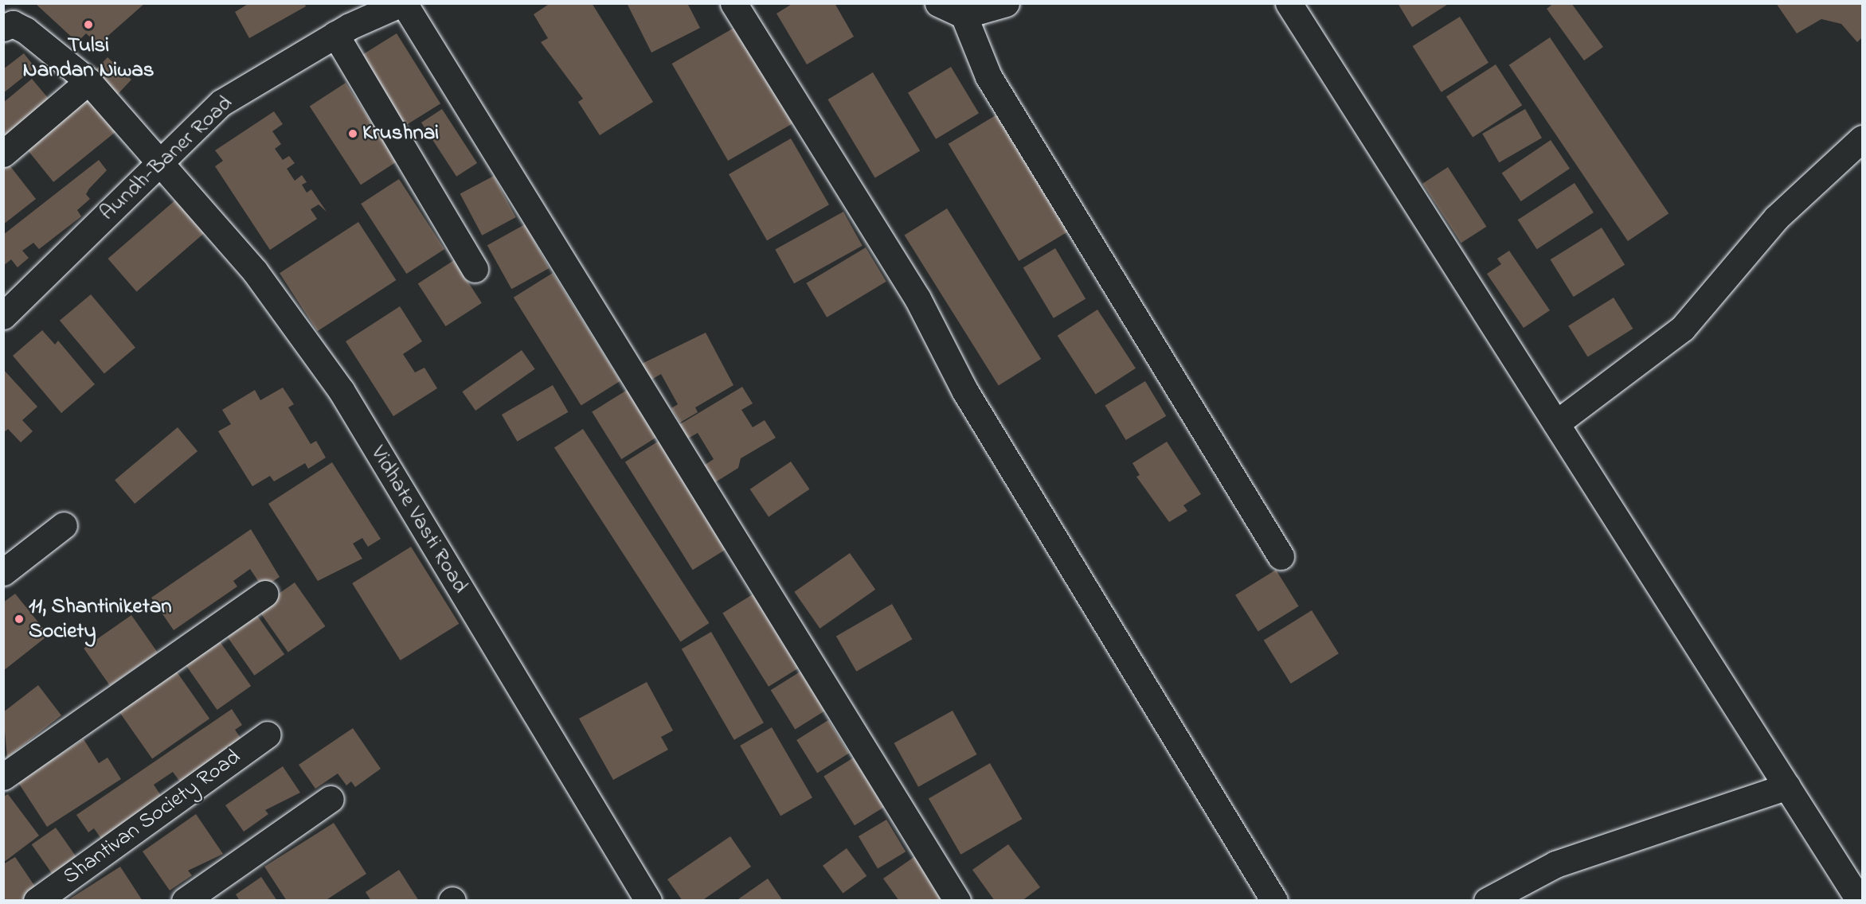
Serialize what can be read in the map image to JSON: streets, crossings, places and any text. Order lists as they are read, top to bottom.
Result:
{
  "streets": {
    "street": ["Aundh-Baner Road", "Vidhate Vasti Road", "Shantivan Society Road"]
  },
  "crossings": [
    ["Aundh-Baner Road", "Vidhate Vasti Road"]
  ],
  "places": ["Tulsi Nandan Niwas", "Krushnai", "11, Shantiniketan Society"]
}
